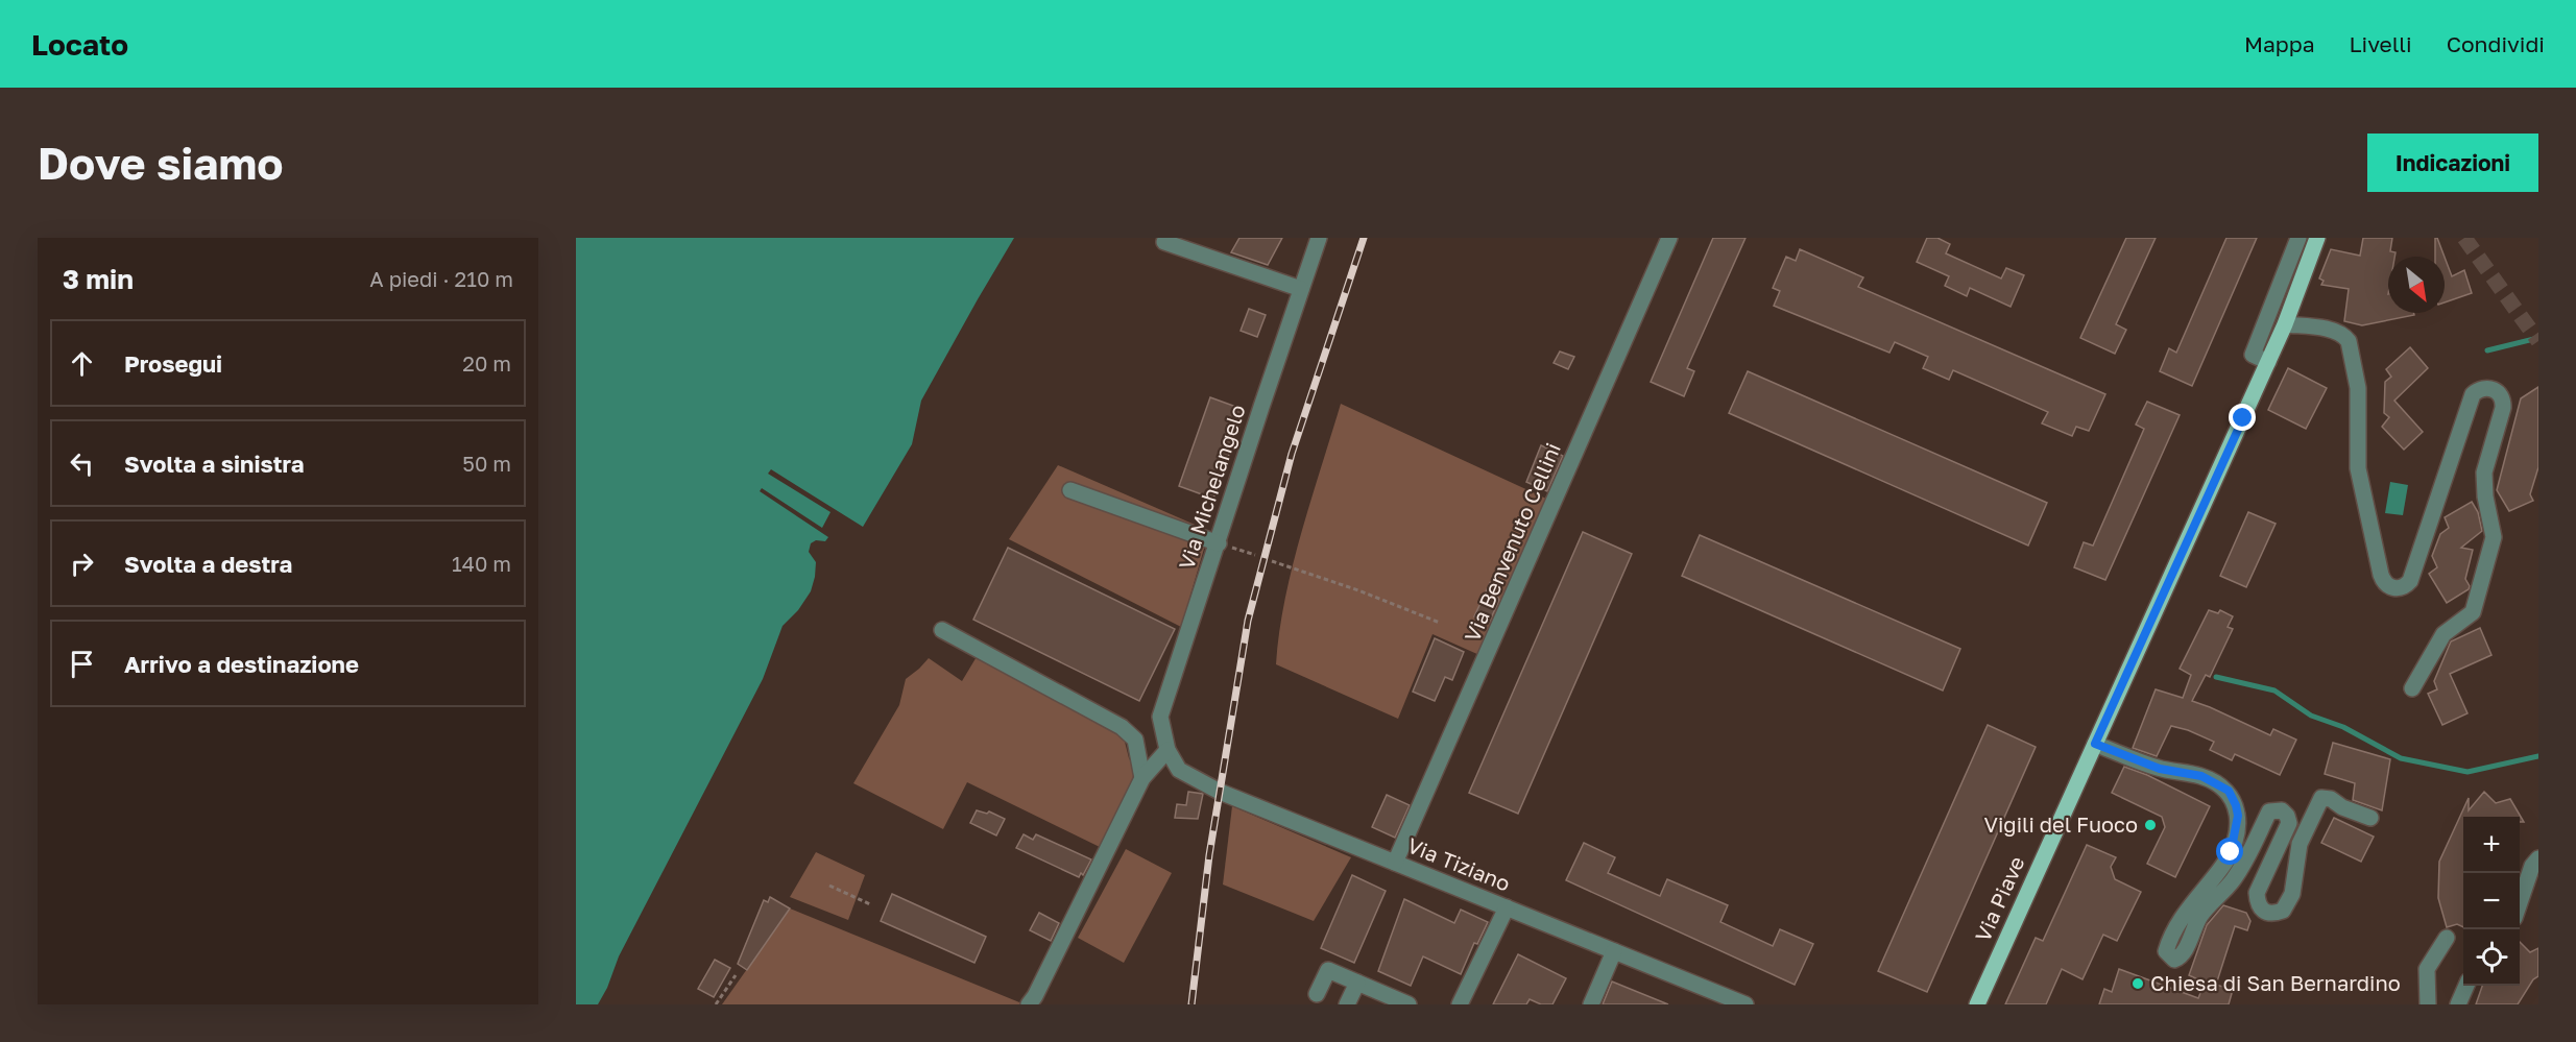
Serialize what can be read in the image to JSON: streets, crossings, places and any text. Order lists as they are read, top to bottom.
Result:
{
  "streets": {
    "main road": ["Via Piave"],
    "street": ["Via Michelangelo", "Via Benvenuto Cellini", "Via Tiziano"]
  },
  "crossings": [
    ["Via Michelangelo", "Via Tiziano"],
    ["Via Benvenuto Cellini", "Via Tiziano"]
  ],
  "places": ["Vigili del Fuoco", "Chiesa di San Bernardino"],
  "north": "bottom right",
  "page": {
    "header": "Locato",
    "nav": ["Mappa", "Livelli", "Condividi"],
    "buttons": "Indicazioni",
    "title": "Dove siamo",
    "heading": ["3 min", "A piedi · 210 m"],
    "list": [
      ["Prosegui", "20 m"],
      ["Svolta a sinistra", "50 m"],
      ["Svolta a destra", "140 m"],
      "Arrivo a destinazione"
    ],
    "map_buttons": ["+", "−"]
  }
}
